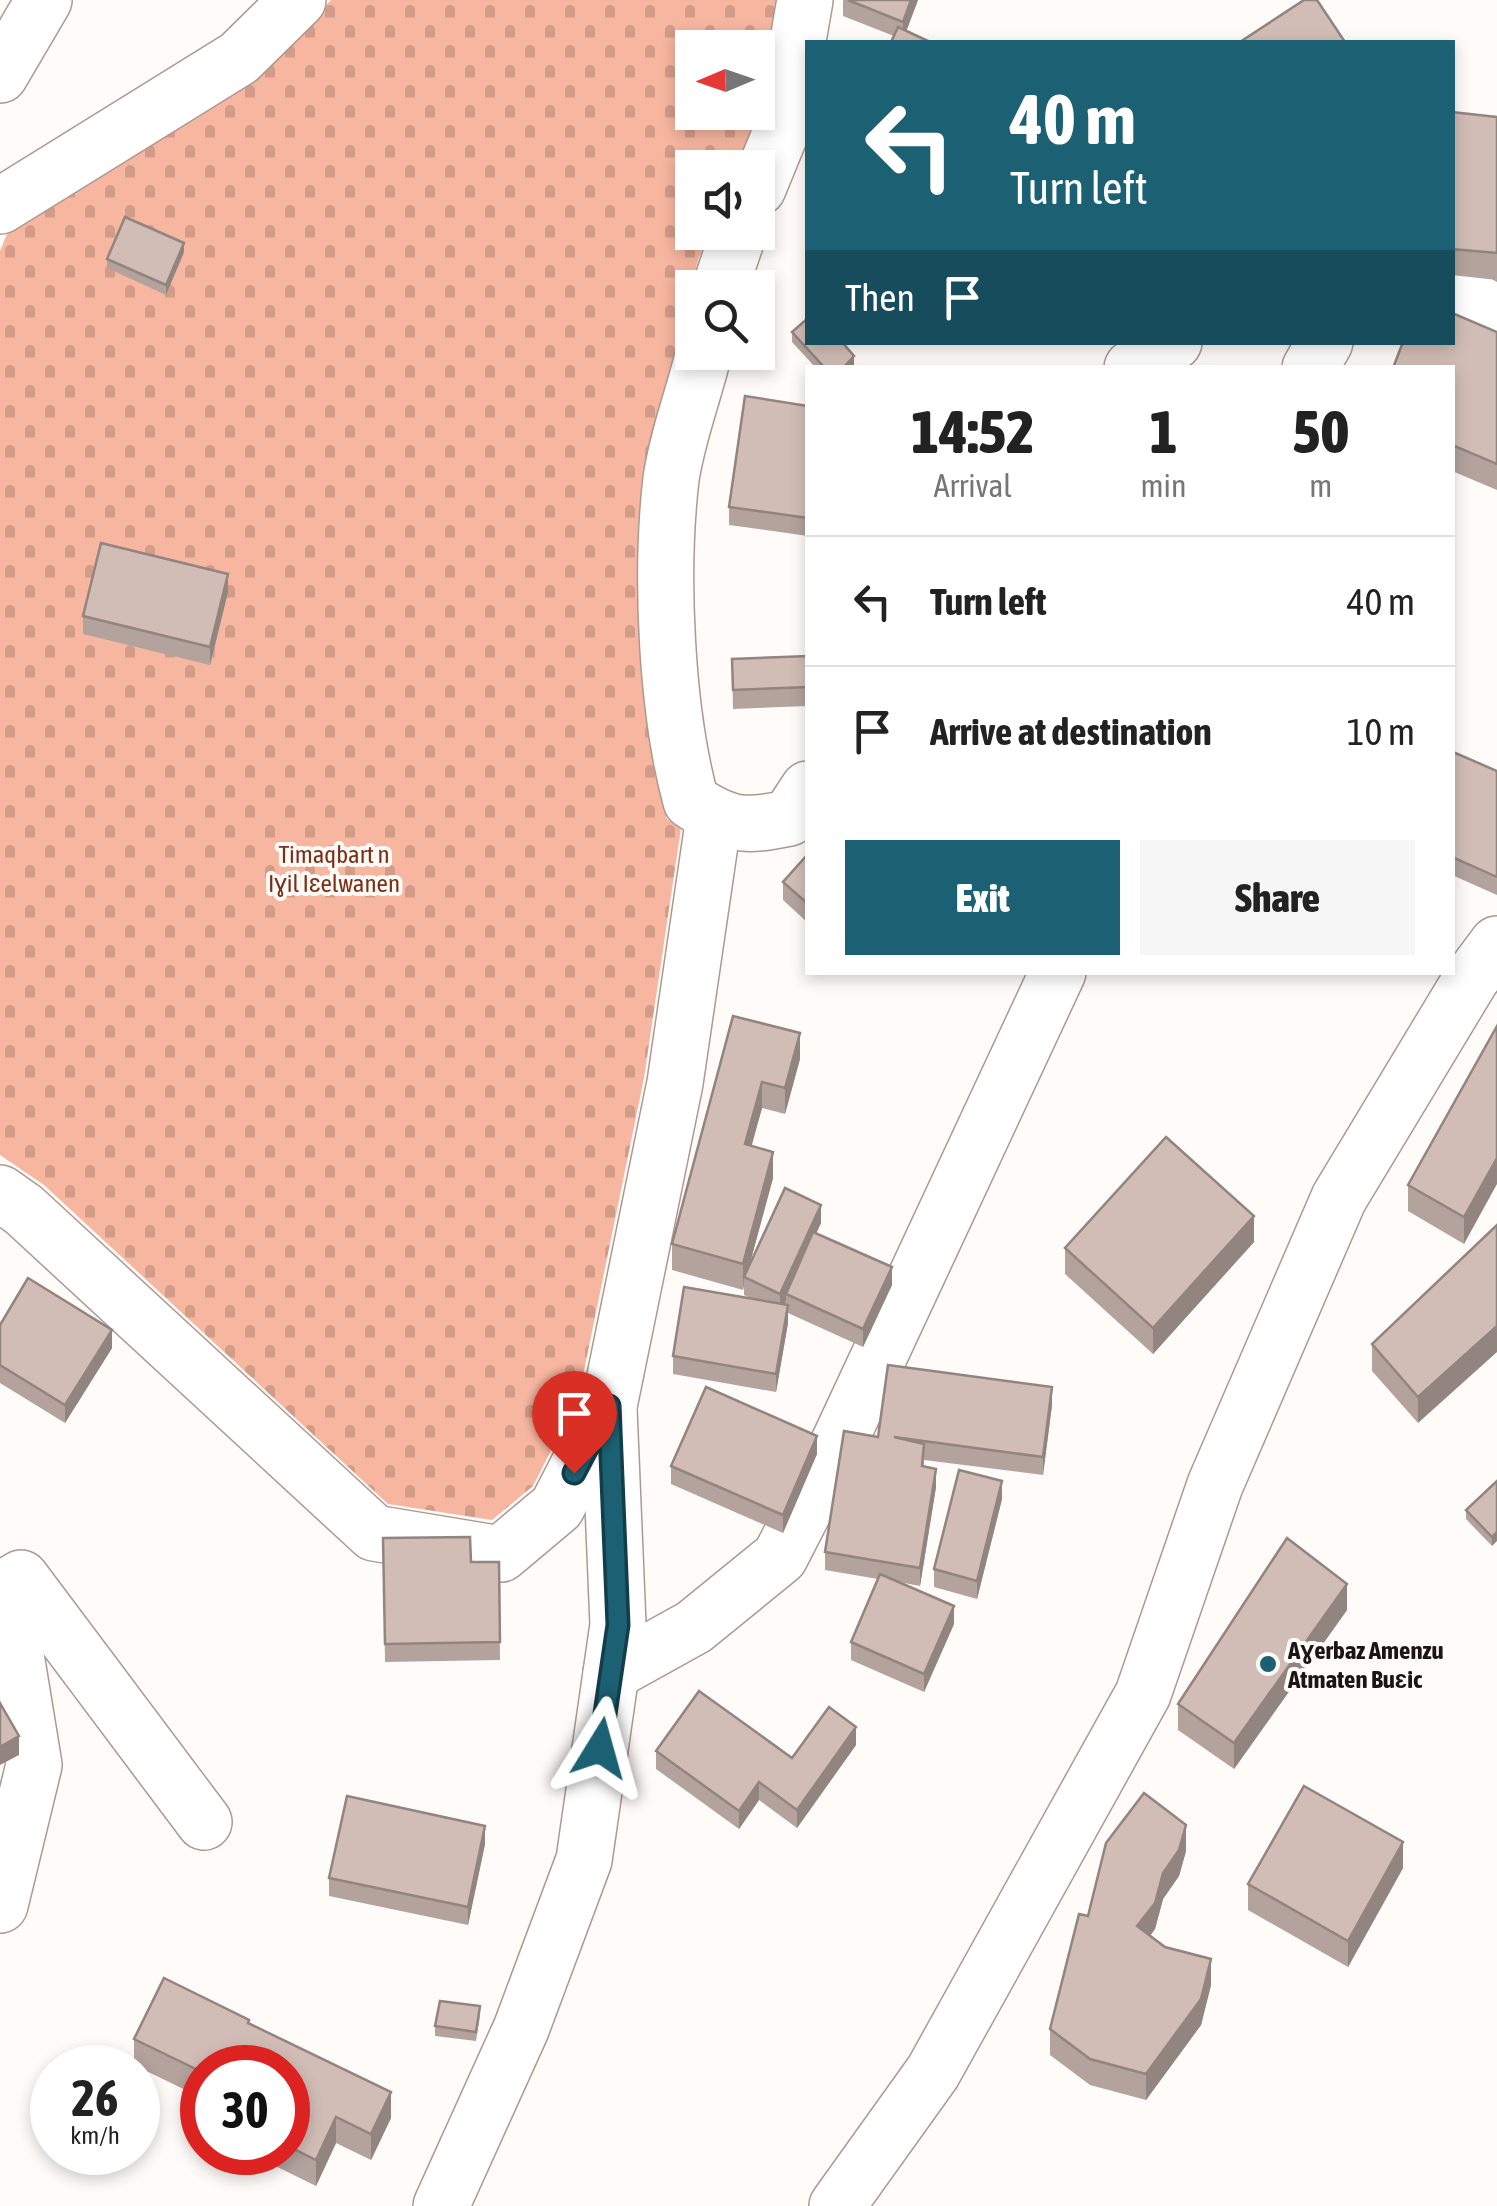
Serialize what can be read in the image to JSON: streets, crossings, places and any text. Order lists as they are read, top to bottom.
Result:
{
  "parks": ["Timaqbart n Iɣil Iɛelwanen"],
  "places": ["Aɣerbaz Amenzu Atmaten Buɛic"],
  "north": "left",
  "page": {
    "turn": ["40 m", "Turn left"],
    "then": "Then",
    "eta": [
      "14:52",
      "Arrival",
      "1",
      "min",
      "50",
      "m"
    ],
    "list": [
      {
        "name": "Turn left",
        "value": "40 m"
      },
      {
        "name": "Arrive at destination",
        "value": "10 m"
      }
    ],
    "buttons": ["Exit", "Share"],
    "speed": "26 km/h",
    "limit": "30"
  }
}
